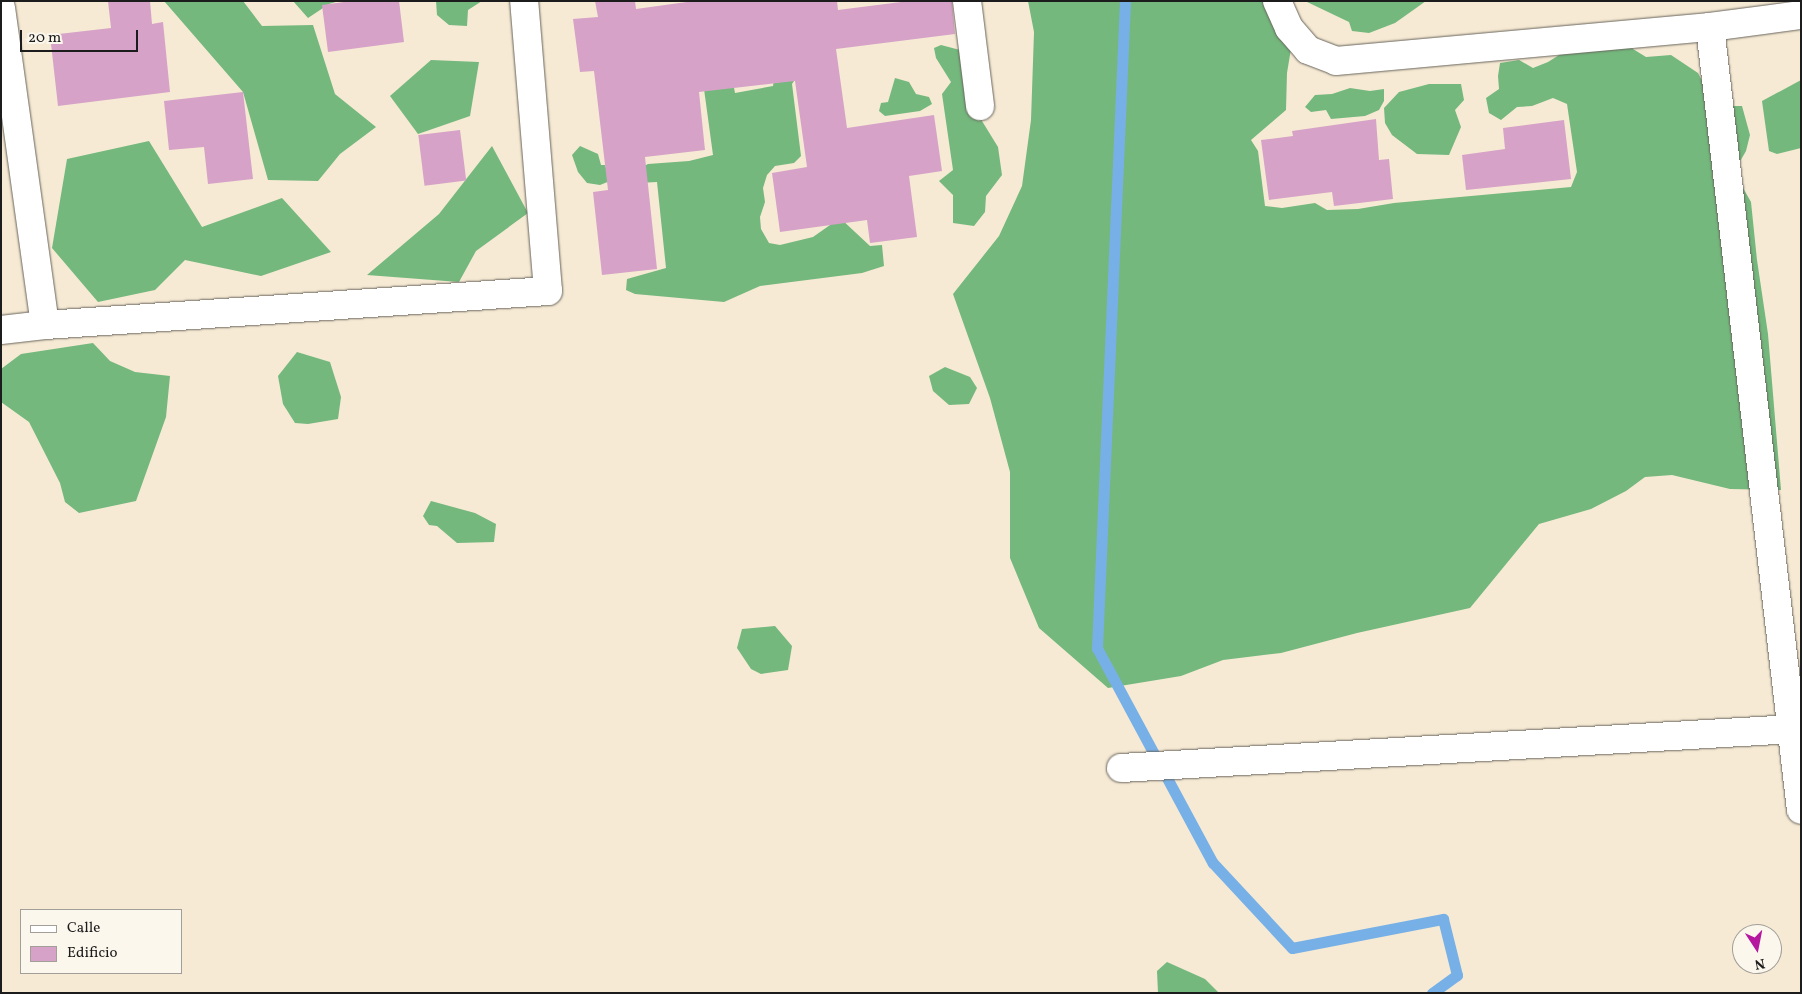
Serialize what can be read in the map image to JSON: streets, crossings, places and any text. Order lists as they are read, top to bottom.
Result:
{
  "legend": ["Calle", "Edificio"],
  "scale_bar": "20 m",
  "north": "bottom"
}
